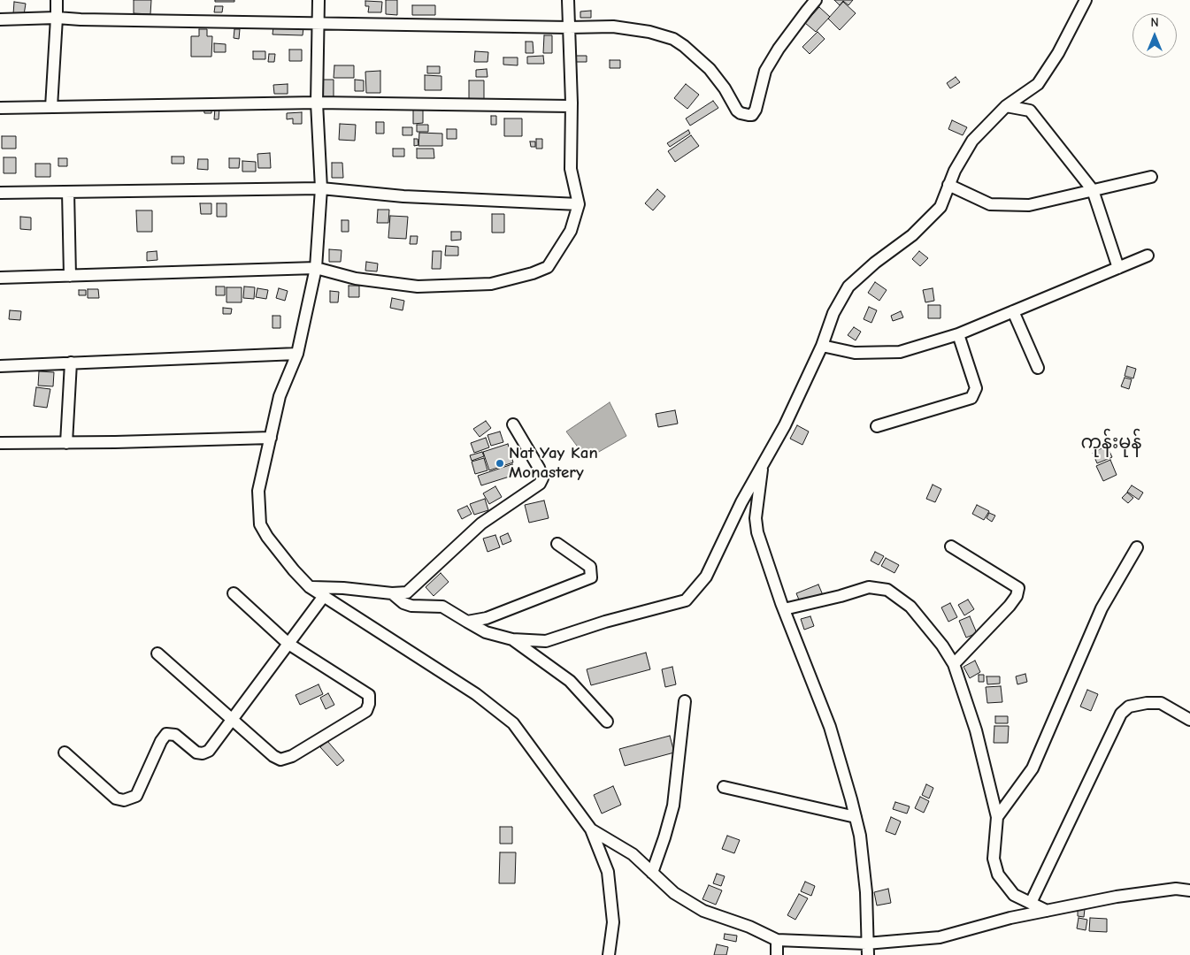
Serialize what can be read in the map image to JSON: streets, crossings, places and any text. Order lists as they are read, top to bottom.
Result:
{
  "districts": ["ကုန်းမုန်"],
  "places": ["Nat Yay Kan Monastery"],
  "north": "top"
}
